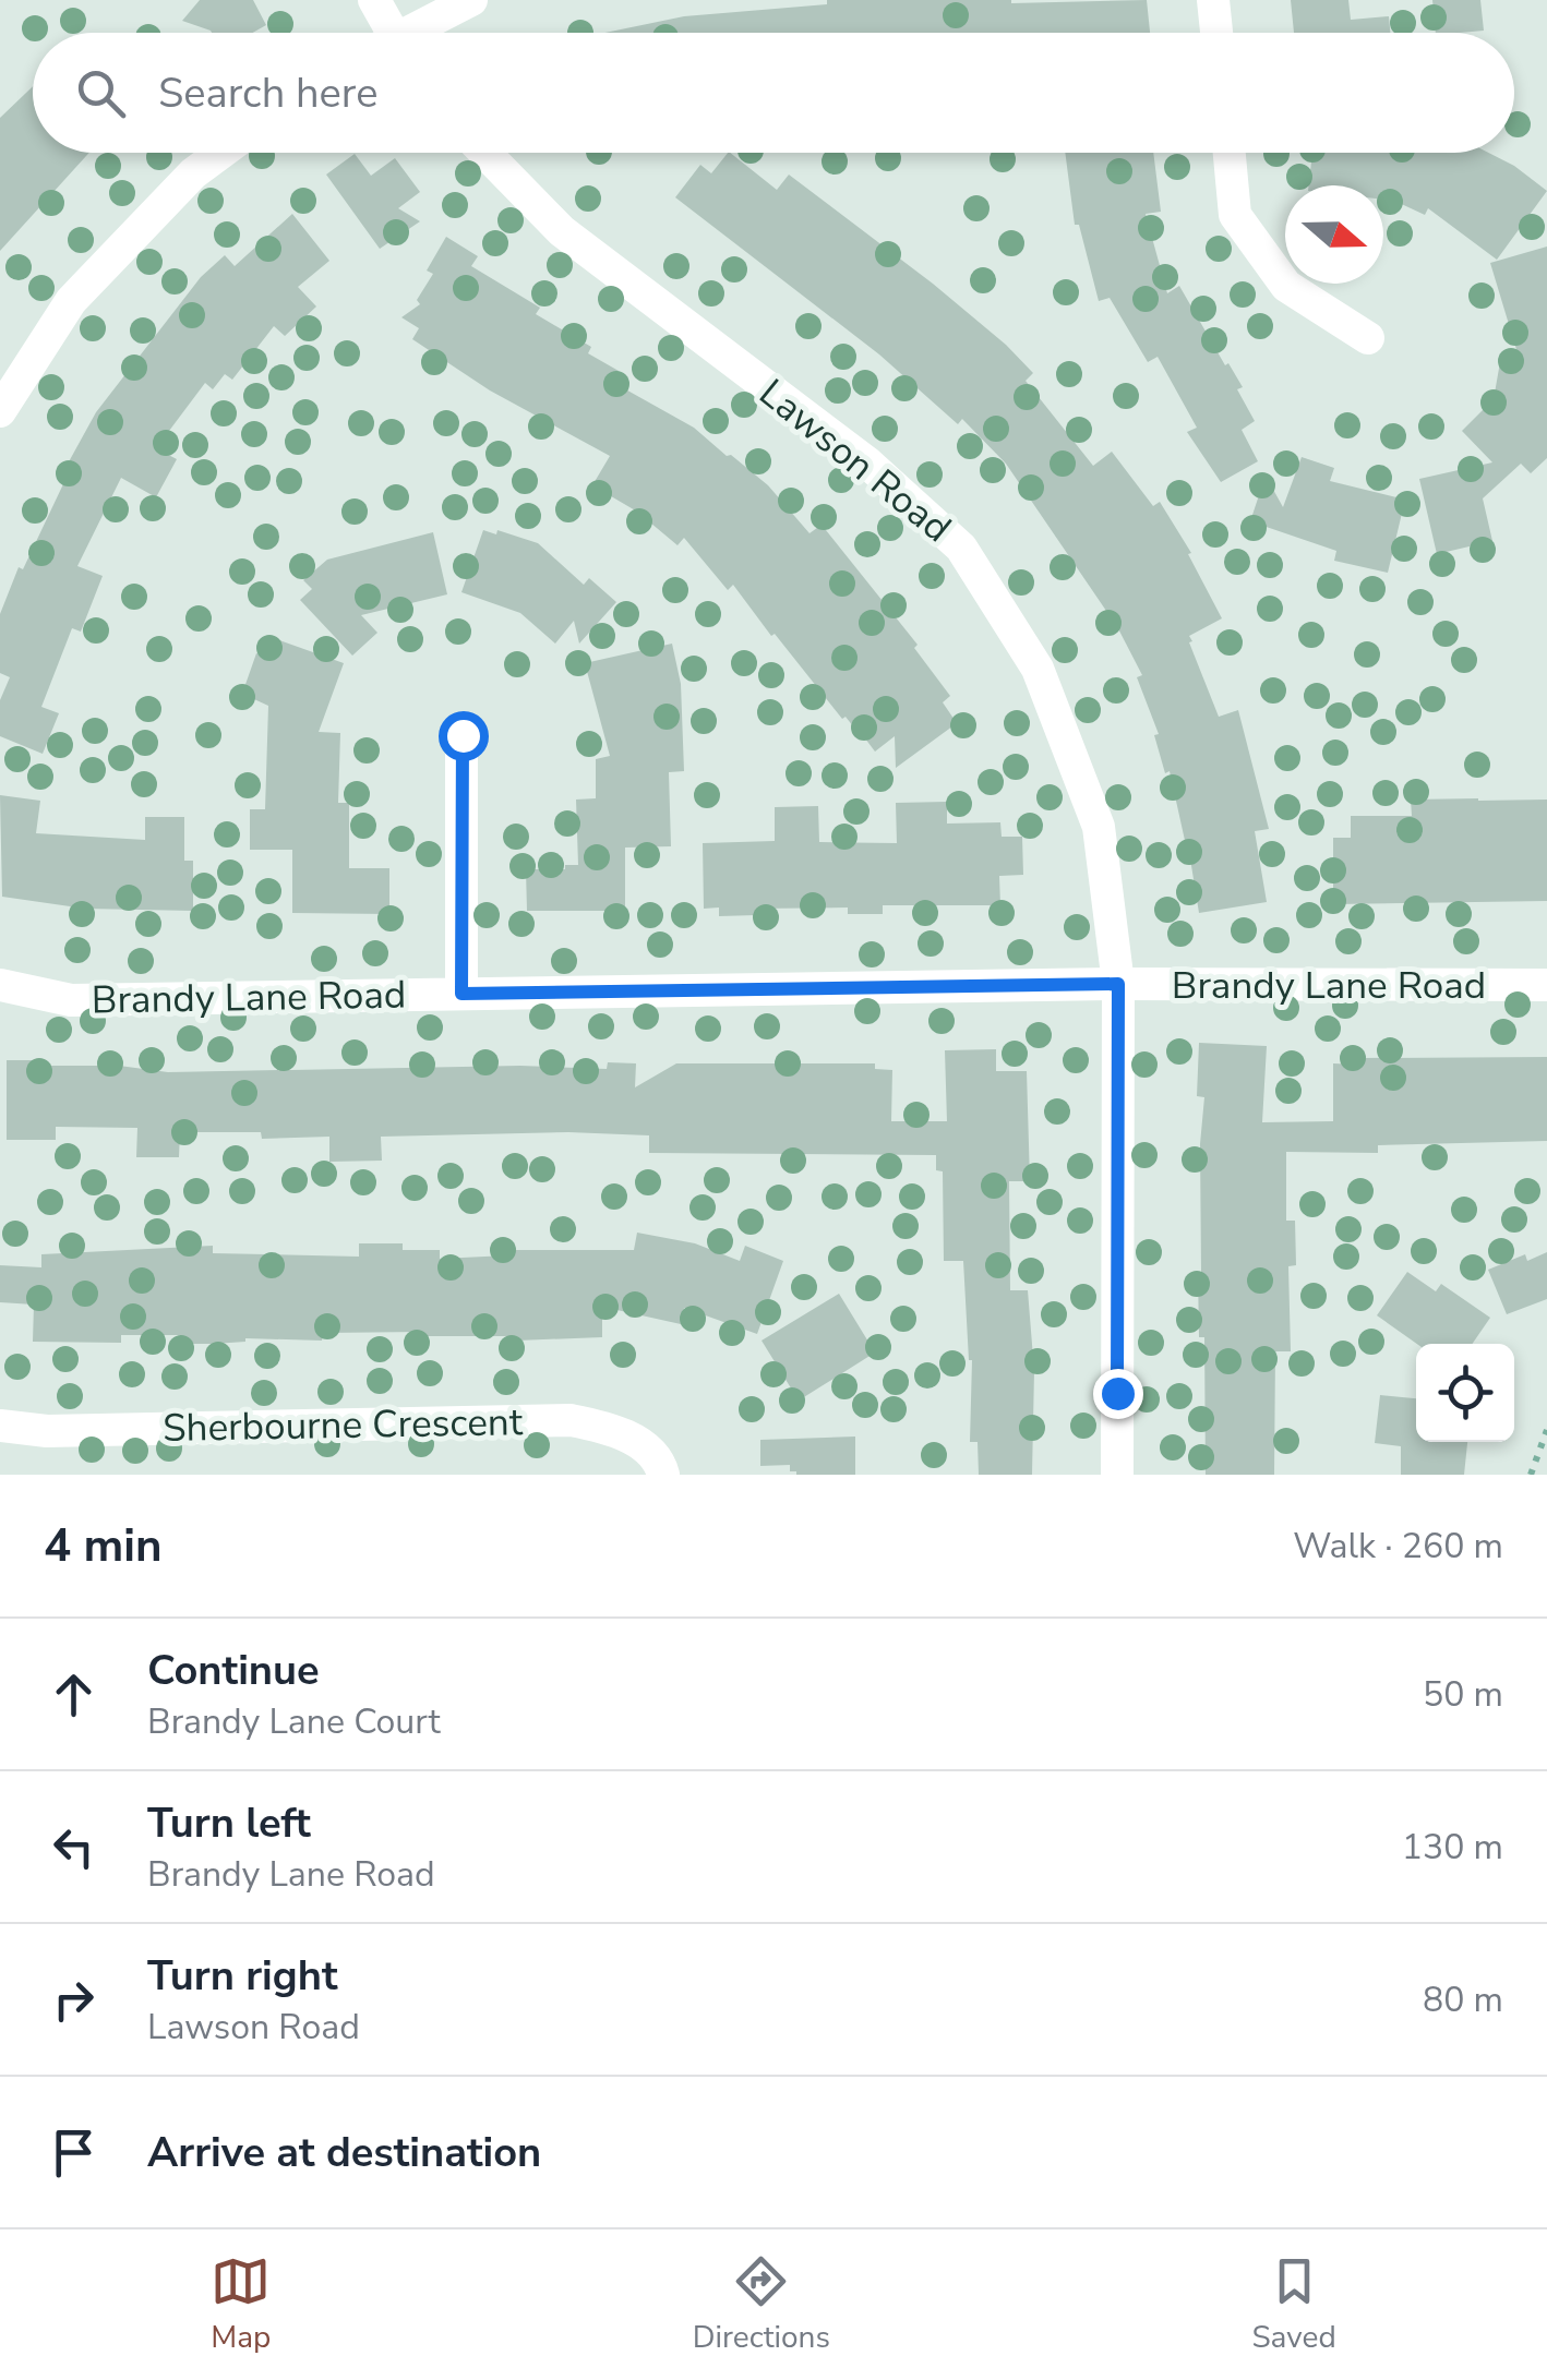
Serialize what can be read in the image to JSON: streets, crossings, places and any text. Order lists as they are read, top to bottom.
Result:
{
  "streets": {
    "street": ["Lawson Road", "Brandy Lane Road", "Sherbourne Crescent"]
  },
  "crossings": [
    ["Lawson Road", "Brandy Lane Road"]
  ],
  "north": "right",
  "page": {
    "search": "Search here",
    "heading": ["4 min", "Walk · 260 m"],
    "list": [
      ["Continue", "Brandy Lane Court", "50 m"],
      ["Turn left", "Brandy Lane Road", "130 m"],
      ["Turn right", "Lawson Road", "80 m"],
      "Arrive at destination"
    ],
    "nav": ["Map", "Directions", "Saved"]
  }
}
